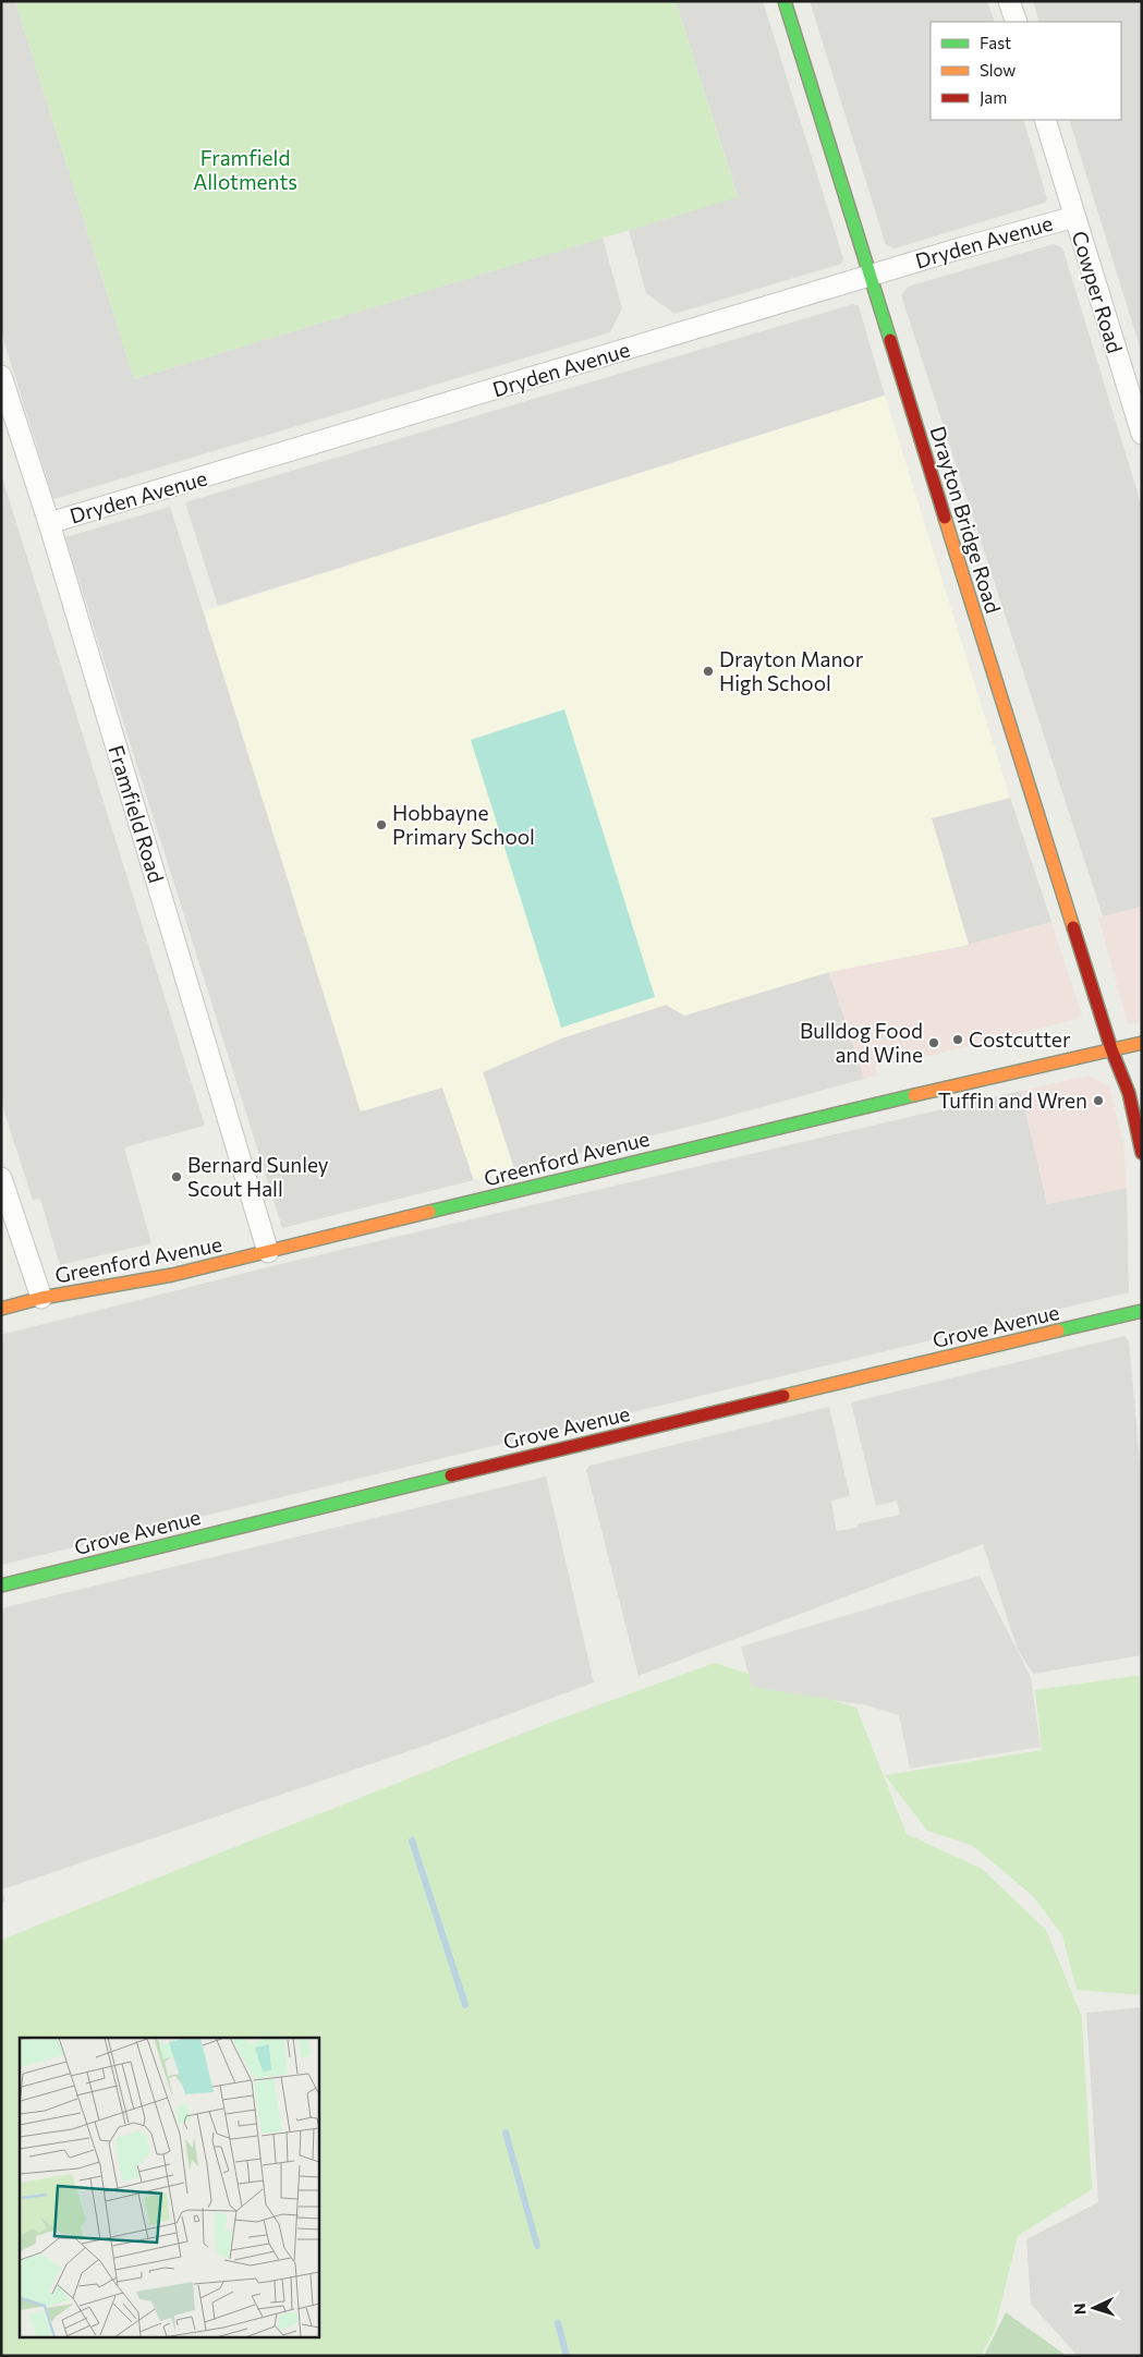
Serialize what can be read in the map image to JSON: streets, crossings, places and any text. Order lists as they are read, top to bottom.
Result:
{
  "streets": {
    "street": [
      "Dryden Avenue",
      "Cowper Road",
      "Drayton Bridge Road",
      "Framfield Road",
      "Greenford Avenue",
      "Grove Avenue"
    ]
  },
  "crossings": [
    ["Dryden Avenue", "Cowper Road"],
    ["Dryden Avenue", "Drayton Bridge Road"],
    ["Dryden Avenue", "Framfield Road"],
    ["Drayton Bridge Road", "Greenford Avenue"],
    ["Framfield Road", "Greenford Avenue"]
  ],
  "parks": ["Framfield Allotments"],
  "places": [
    "Drayton Manor High School",
    "Hobbayne Primary School",
    "Costcutter",
    "Bulldog Food and Wine",
    "Tuffin and Wren",
    "Bernard Sunley Scout Hall"
  ],
  "legend": ["Fast", "Slow", "Jam"],
  "north": "left"
}
